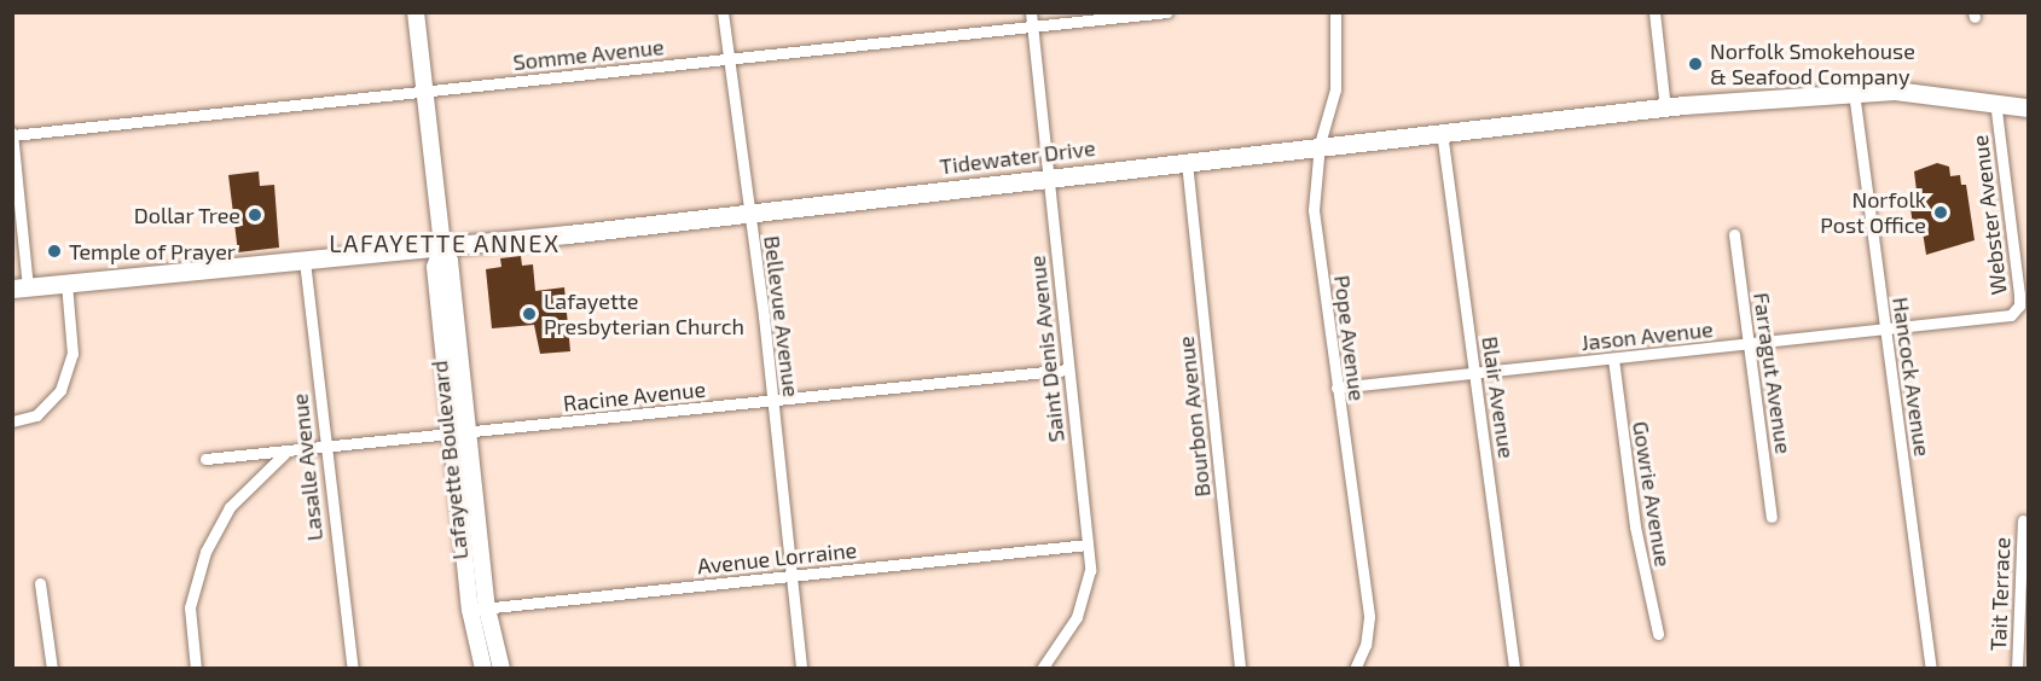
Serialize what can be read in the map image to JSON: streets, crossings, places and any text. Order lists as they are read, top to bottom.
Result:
{
  "streets": {
    "highway": ["Tidewater Drive"],
    "main road": ["Lafayette Boulevard"],
    "street": [
      "Somme Avenue",
      "Webster Avenue",
      "Bellevue Avenue",
      "Jason Avenue",
      "Pope Avenue",
      "Saint Denis Avenue",
      "Farragut Avenue",
      "Hancock Avenue",
      "Racine Avenue",
      "Blair Avenue",
      "Bourbon Avenue",
      "Lasalle Avenue",
      "Gowrie Avenue",
      "Avenue Lorraine",
      "Tait Terrace"
    ]
  },
  "crossings": [
    ["Somme Avenue", "Bellevue Avenue"],
    ["Somme Avenue", "Saint Denis Avenue"],
    ["Somme Avenue", "Lafayette Boulevard"],
    ["Tidewater Drive", "Webster Avenue"],
    ["Tidewater Drive", "Bellevue Avenue"],
    ["Tidewater Drive", "Pope Avenue"],
    ["Tidewater Drive", "Saint Denis Avenue"],
    ["Tidewater Drive", "Hancock Avenue"],
    ["Tidewater Drive", "Blair Avenue"],
    ["Tidewater Drive", "Bourbon Avenue"],
    ["Tidewater Drive", "Lafayette Boulevard"],
    ["Tidewater Drive", "Lasalle Avenue"],
    ["Webster Avenue", "Jason Avenue"],
    ["Bellevue Avenue", "Racine Avenue"],
    ["Bellevue Avenue", "Avenue Lorraine"],
    ["Jason Avenue", "Pope Avenue"],
    ["Jason Avenue", "Farragut Avenue"],
    ["Jason Avenue", "Hancock Avenue"],
    ["Jason Avenue", "Blair Avenue"],
    ["Jason Avenue", "Gowrie Avenue"],
    ["Saint Denis Avenue", "Racine Avenue"],
    ["Saint Denis Avenue", "Avenue Lorraine"],
    ["Racine Avenue", "Lafayette Boulevard"],
    ["Racine Avenue", "Lasalle Avenue"],
    ["Lafayette Boulevard", "Avenue Lorraine"]
  ],
  "districts": ["LAFAYETTE ANNEX"],
  "places": [
    "Norfolk Smokehouse & Seafood Company",
    "Norfolk Post Office",
    "Dollar Tree",
    "Temple of Prayer",
    "Lafayette Presbyterian Church"
  ]
}
